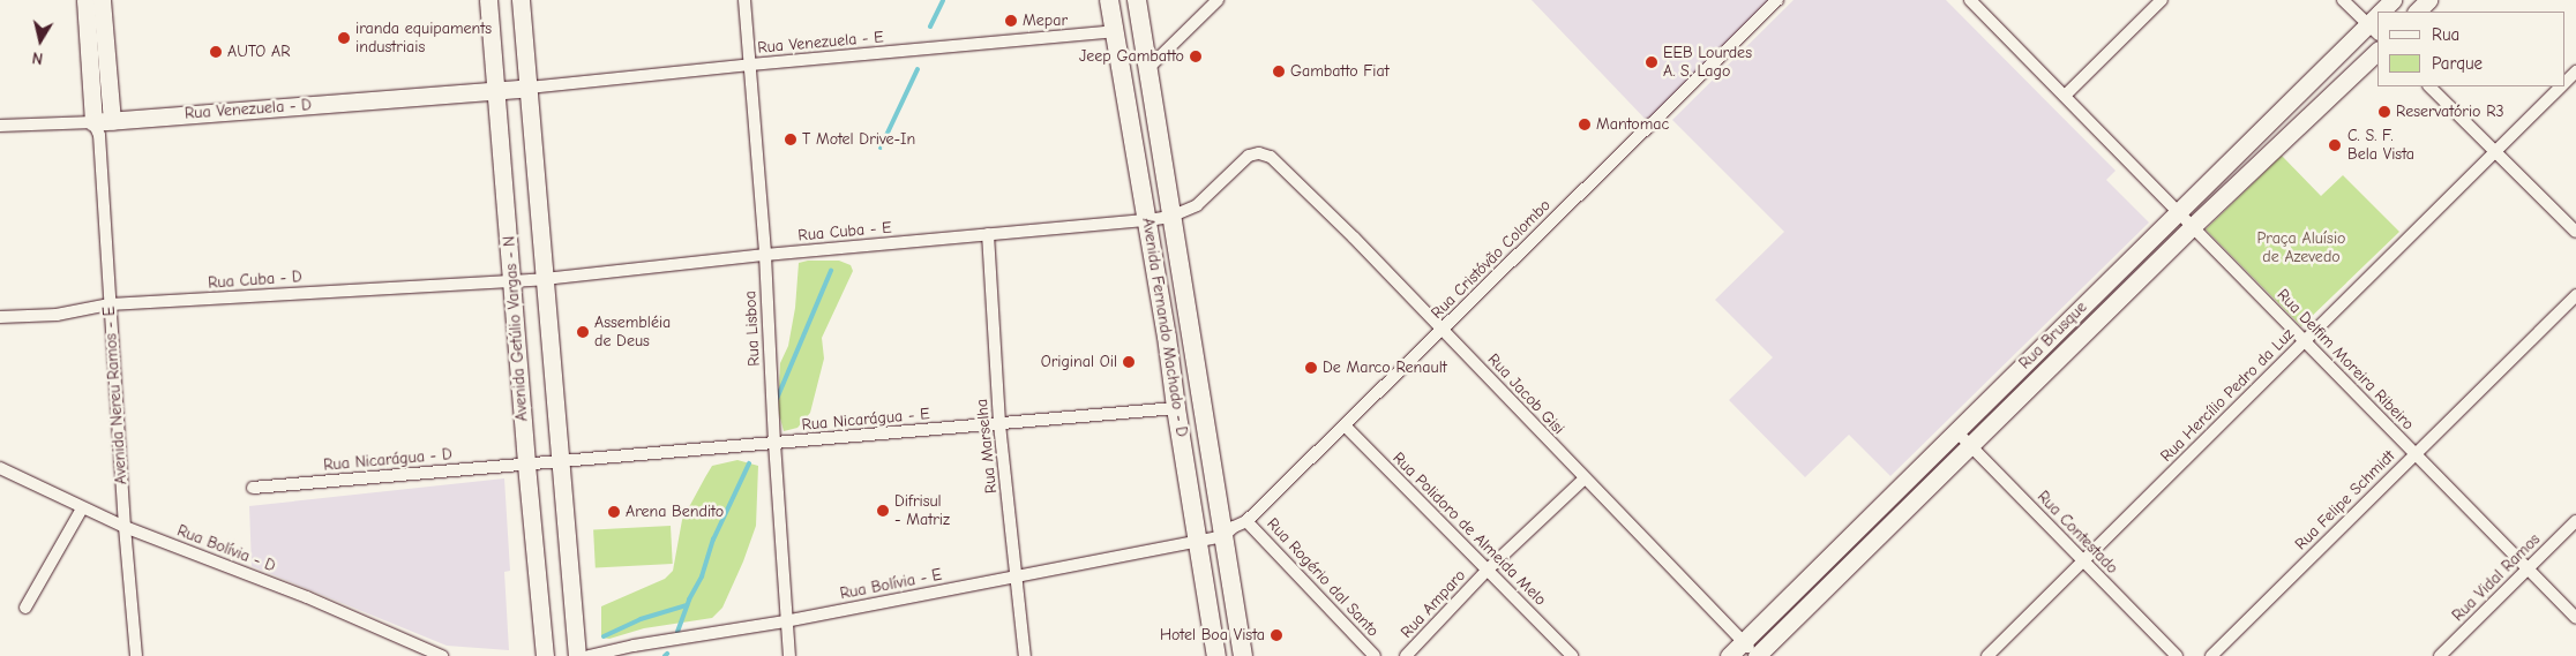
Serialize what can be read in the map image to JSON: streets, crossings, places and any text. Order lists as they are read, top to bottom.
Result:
{
  "streets": {
    "main road": ["Avenida Fernando Machado - D"],
    "street": [
      "Rua Venezuela - E",
      "Rua Venezuela - D",
      "Rua Cuba - E",
      "Rua Cristóvão Colombo",
      "Rua Cuba - D",
      "Avenida Getúlio Vargas - N",
      "Rua Lisboa",
      "Rua Brusque",
      "Rua Delfim Moreira Ribeiro",
      "Rua Jacob Gisi",
      "Avenida Nereu Ramos - E",
      "Rua Hercílio Pedro da Luz",
      "Rua Nicarágua - E",
      "Rua Marselha",
      "Rua Nicarágua - D",
      "Rua Felipe Schmidt",
      "Rua Polidoro de Almeida Melo",
      "Rua Contestado",
      "Rua Bolívia - D",
      "Rua Rogério dal Santo",
      "Rua Vidal Ramos",
      "Rua Bolívia - E",
      "Rua Amparo"
    ]
  },
  "crossings": [
    ["Rua Venezuela - E", "Rua Venezuela - D"],
    ["Rua Venezuela - E", "Avenida Fernando Machado - D"],
    ["Rua Venezuela - E", "Avenida Getúlio Vargas - N"],
    ["Rua Venezuela - E", "Rua Lisboa"],
    ["Rua Venezuela - D", "Avenida Getúlio Vargas - N"],
    ["Rua Venezuela - D", "Avenida Nereu Ramos - E"],
    ["Rua Cuba - E", "Rua Cuba - D"],
    ["Rua Cuba - E", "Avenida Fernando Machado - D"],
    ["Rua Cuba - E", "Avenida Getúlio Vargas - N"],
    ["Rua Cuba - E", "Rua Lisboa"],
    ["Rua Cuba - E", "Rua Jacob Gisi"],
    ["Rua Cuba - E", "Rua Marselha"],
    ["Rua Cristóvão Colombo", "Avenida Fernando Machado - D"],
    ["Rua Cristóvão Colombo", "Rua Jacob Gisi"],
    ["Rua Cristóvão Colombo", "Rua Polidoro de Almeida Melo"],
    ["Rua Cristóvão Colombo", "Rua Rogério dal Santo"],
    ["Rua Cristóvão Colombo", "Rua Bolívia - E"],
    ["Rua Cuba - D", "Avenida Getúlio Vargas - N"],
    ["Rua Cuba - D", "Avenida Nereu Ramos - E"],
    ["Avenida Fernando Machado - D", "Rua Nicarágua - E"],
    ["Avenida Fernando Machado - D", "Rua Bolívia - E"],
    ["Avenida Getúlio Vargas - N", "Rua Nicarágua - E"],
    ["Avenida Getúlio Vargas - N", "Rua Nicarágua - D"],
    ["Rua Lisboa", "Rua Nicarágua - E"],
    ["Rua Lisboa", "Rua Bolívia - E"],
    ["Rua Brusque", "Rua Delfim Moreira Ribeiro"],
    ["Rua Brusque", "Rua Jacob Gisi"],
    ["Rua Brusque", "Rua Contestado"],
    ["Rua Delfim Moreira Ribeiro", "Rua Hercílio Pedro da Luz"],
    ["Rua Delfim Moreira Ribeiro", "Rua Felipe Schmidt"],
    ["Rua Delfim Moreira Ribeiro", "Rua Vidal Ramos"],
    ["Rua Jacob Gisi", "Rua Amparo"],
    ["Avenida Nereu Ramos - E", "Rua Bolívia - D"],
    ["Rua Hercílio Pedro da Luz", "Rua Contestado"],
    ["Rua Nicarágua - E", "Rua Marselha"],
    ["Rua Nicarágua - E", "Rua Nicarágua - D"],
    ["Rua Marselha", "Rua Bolívia - E"],
    ["Rua Polidoro de Almeida Melo", "Rua Amparo"]
  ],
  "parks": ["Praça Aluísio de Azevedo"],
  "places": [
    "Mepar",
    "iranda equipaments industriais",
    "AUTO AR",
    "Jeep Gambatto",
    "EEB Lourdes A. S. Lago",
    "Gambatto Fiat",
    "Reservatório R3",
    "Mantomac",
    "T Motel Drive-In",
    "C. S. F. Bela Vista",
    "Assembléia de Deus",
    "Original Oil",
    "De Marco Renault",
    "Difrisul - Matriz",
    "Arena Bendito",
    "Hotel Boa Vista"
  ],
  "legend": ["Rua", "Parque"],
  "north": "bottom"
}
